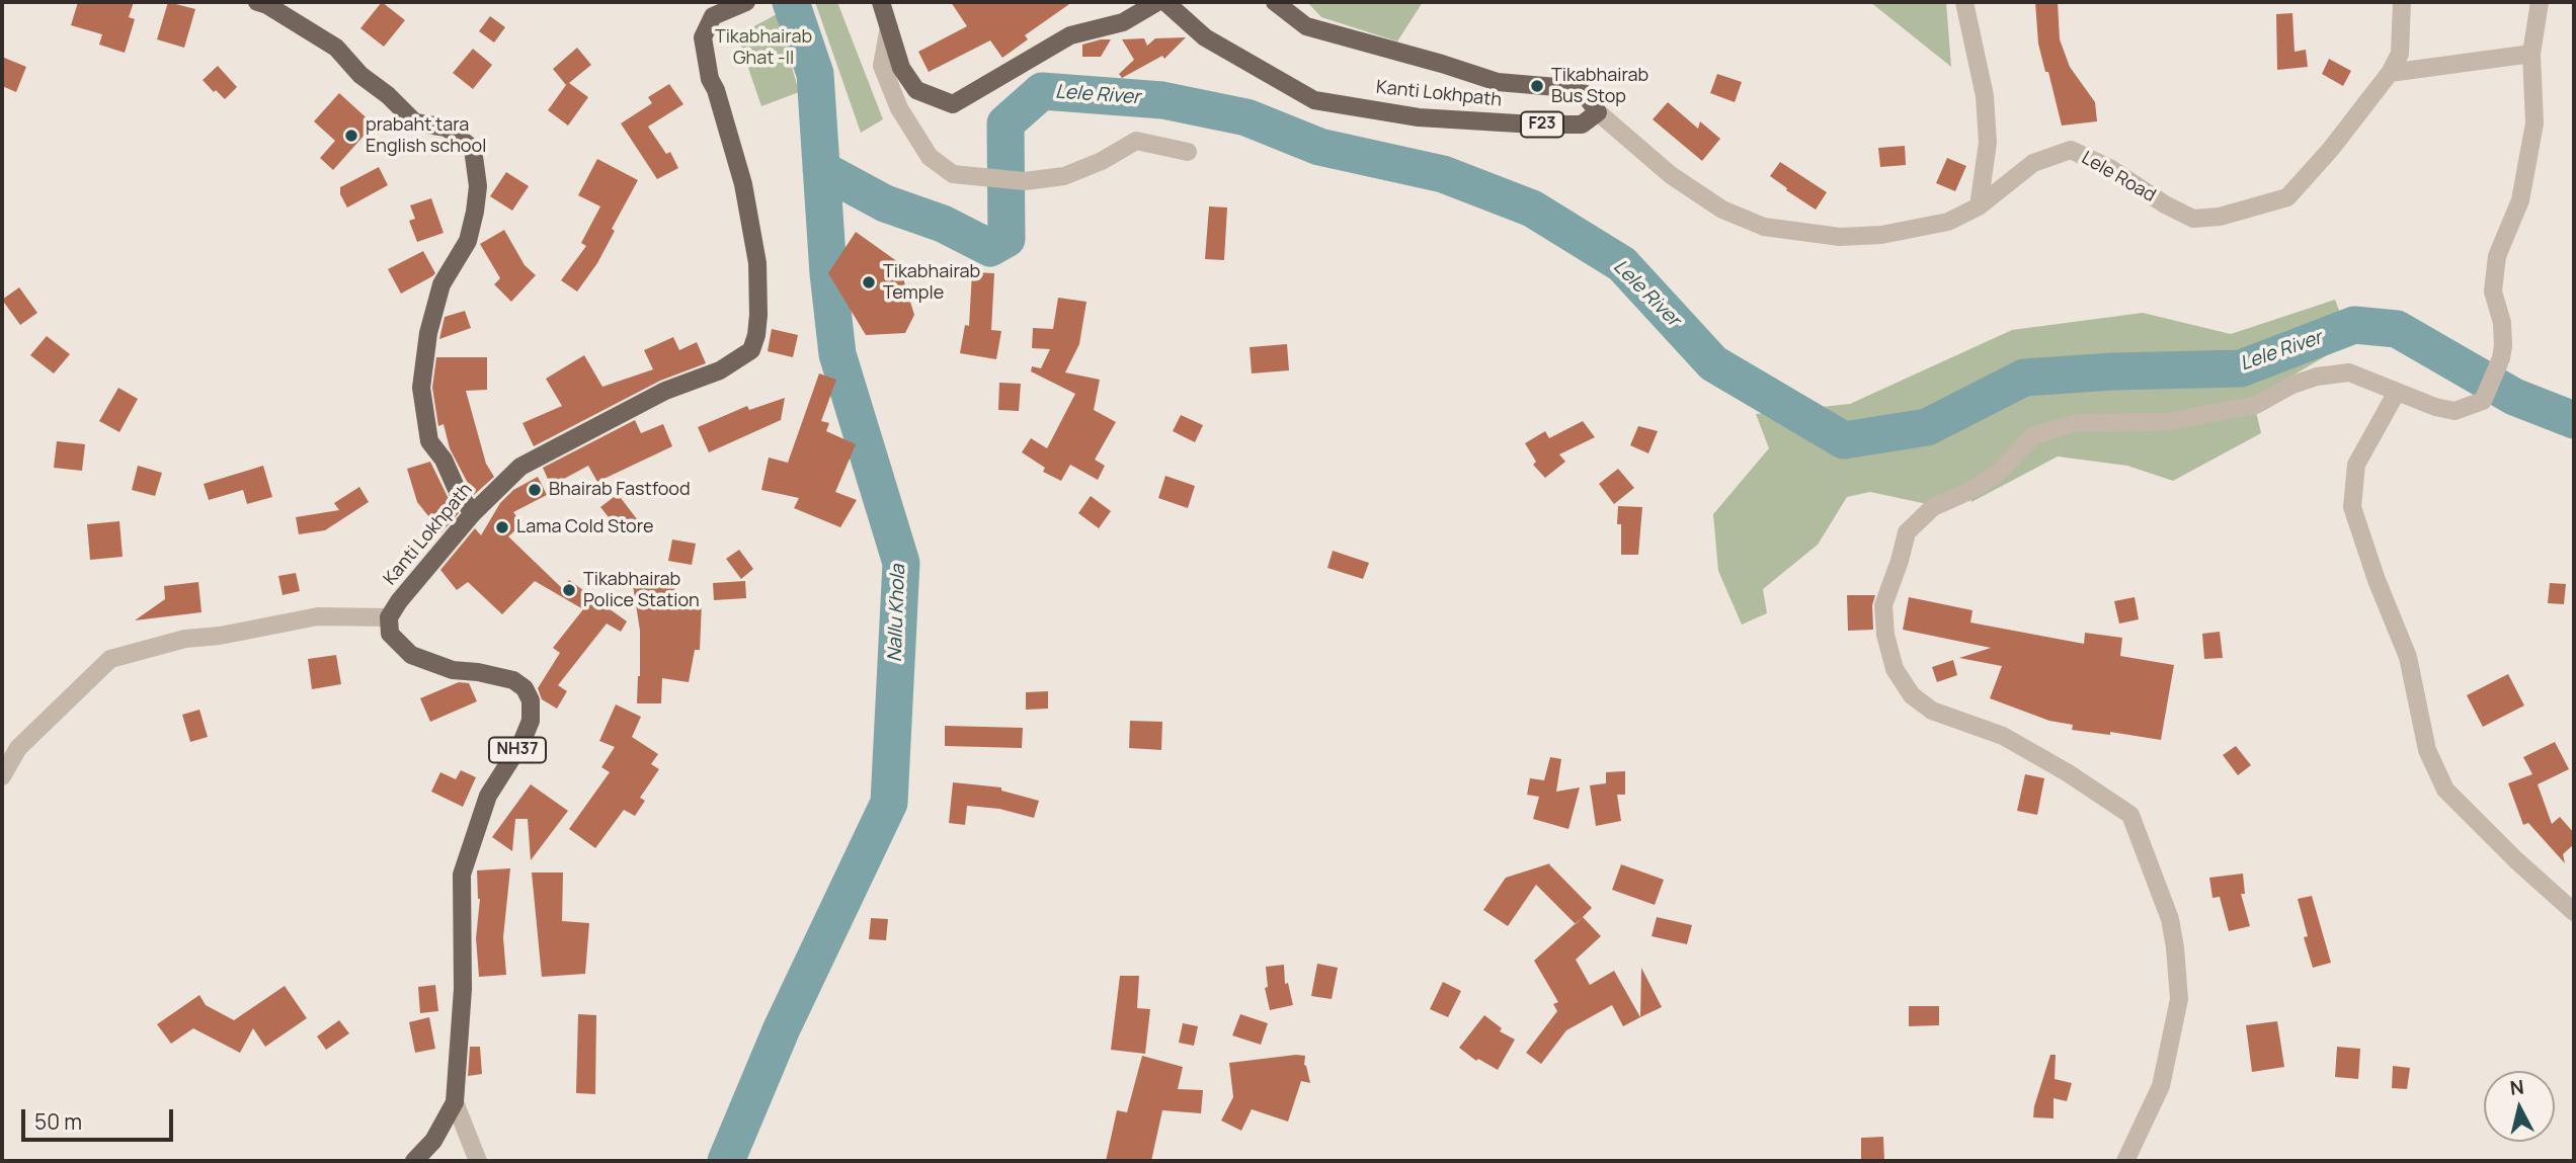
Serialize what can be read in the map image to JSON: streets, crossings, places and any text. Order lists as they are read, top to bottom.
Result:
{
  "streets": {
    "main road": ["Kanti Lokhpath", "F23", "NH37"],
    "street": ["Lele Road"]
  },
  "crossings": [
    ["Kanti Lokhpath", "Lele Road"],
    ["Kanti Lokhpath", "NH37"]
  ],
  "water": ["Lele River", "Nallu Khola"],
  "parks": ["Tikabhairab Ghat -II"],
  "places": [
    "Tikabhairab Bus Stop",
    "prabaht tara English school",
    "Tikabhairab Temple",
    "Bhairab Fastfood",
    "Lama Cold Store",
    "Tikabhairab Police Station"
  ],
  "scale_bar": "50 m",
  "north": "top"
}
